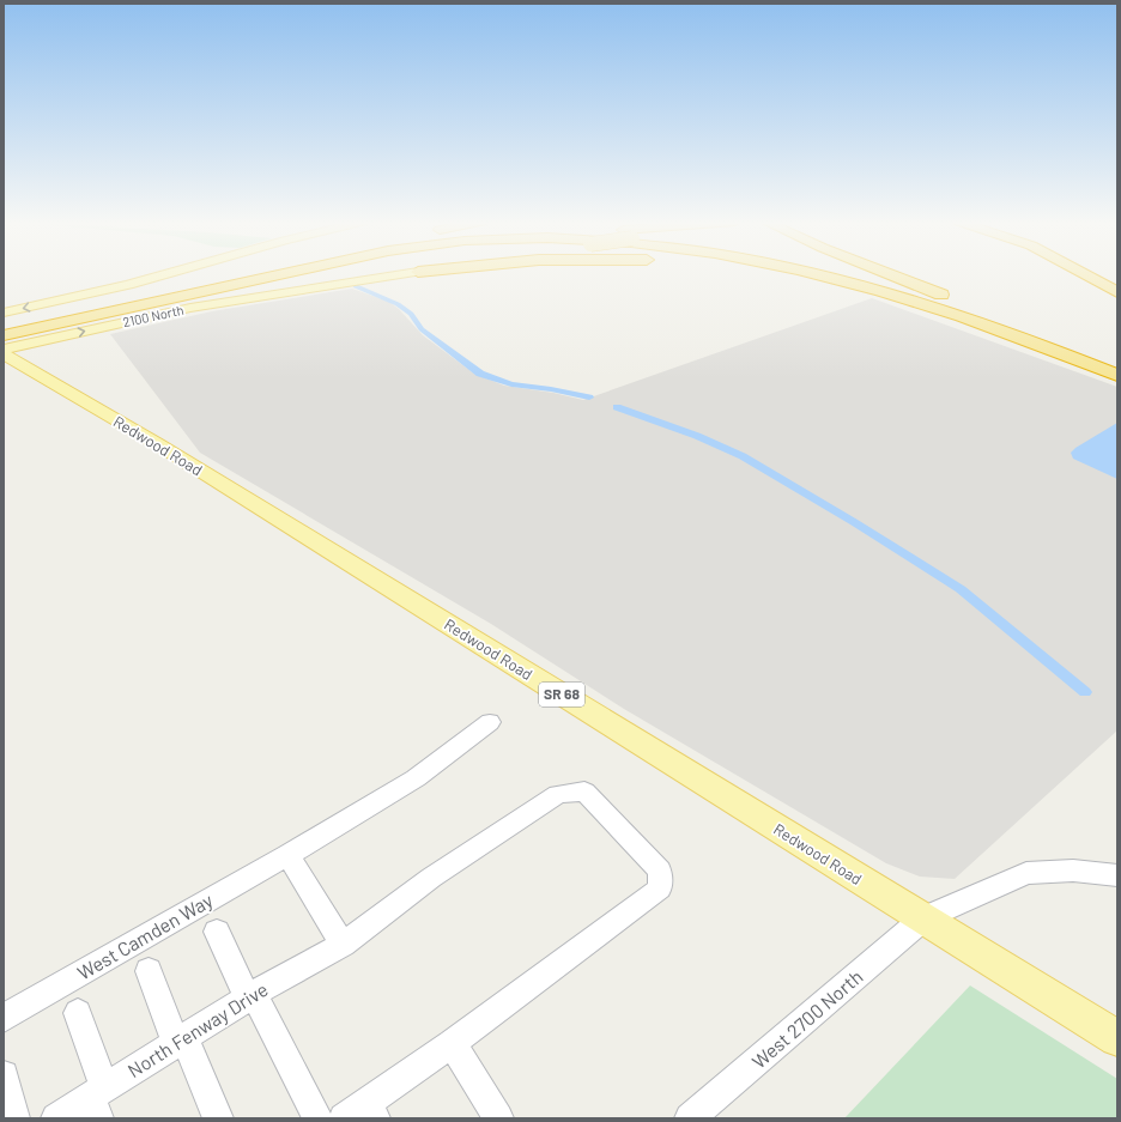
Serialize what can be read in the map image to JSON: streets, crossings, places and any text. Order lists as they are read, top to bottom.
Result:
{
  "streets": {
    "main road": ["2100 North", "Redwood Road", "SR 68"],
    "street": ["West Camden Way", "West 2700 North", "North Fenway Drive"]
  },
  "crossings": [
    ["Redwood Road", "West 2700 North"]
  ]
}
